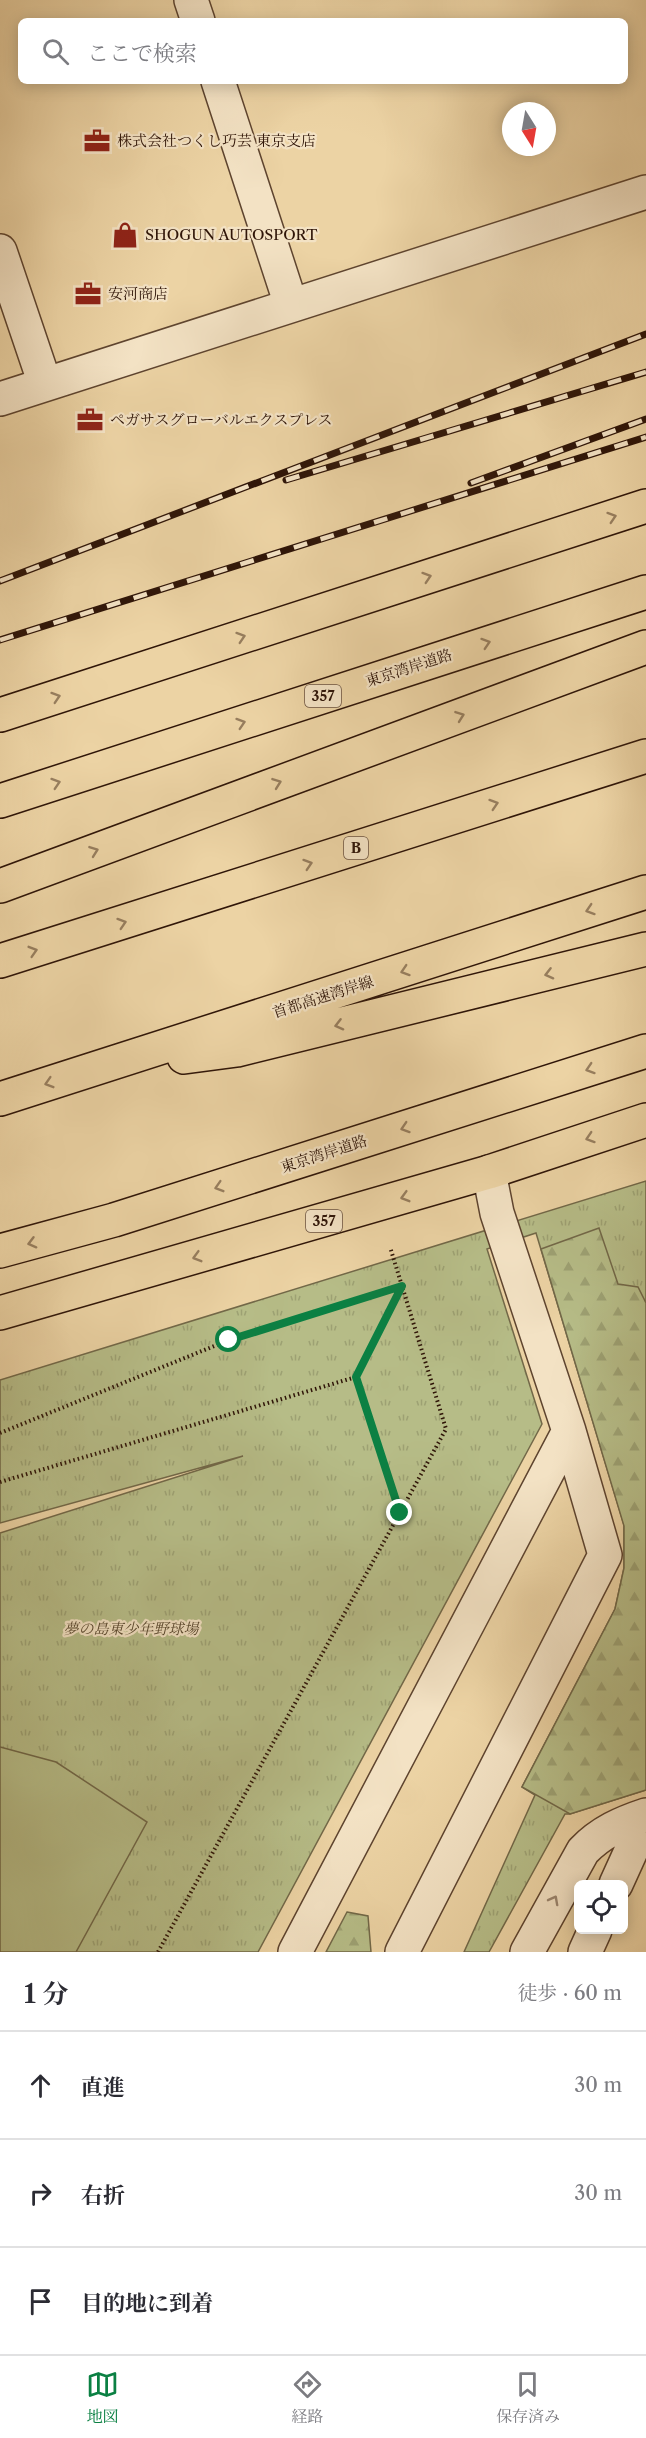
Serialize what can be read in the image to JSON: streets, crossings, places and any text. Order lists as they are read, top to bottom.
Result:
{
  "streets": {
    "highway": [
      "東京湾岸道路",
      "357",
      "B",
      "首都高速湾岸線"
    ]
  },
  "parks": ["夢の島東少年野球場"],
  "places": {
    "office": ["株式会社つくし巧芸 東京支店", "安河商店", "ペガサスグローバルエクスプレス"],
    "shop": ["SHOGUN AUTOSPORT"]
  },
  "north": "bottom",
  "page": {
    "search": "ここで検索",
    "heading": ["1 分", "徒歩 · 60 m"],
    "list": [
      ["直進", "30 m"],
      ["右折", "30 m"],
      "目的地に到着"
    ],
    "nav": ["地図", "経路", "保存済み"]
  }
}
